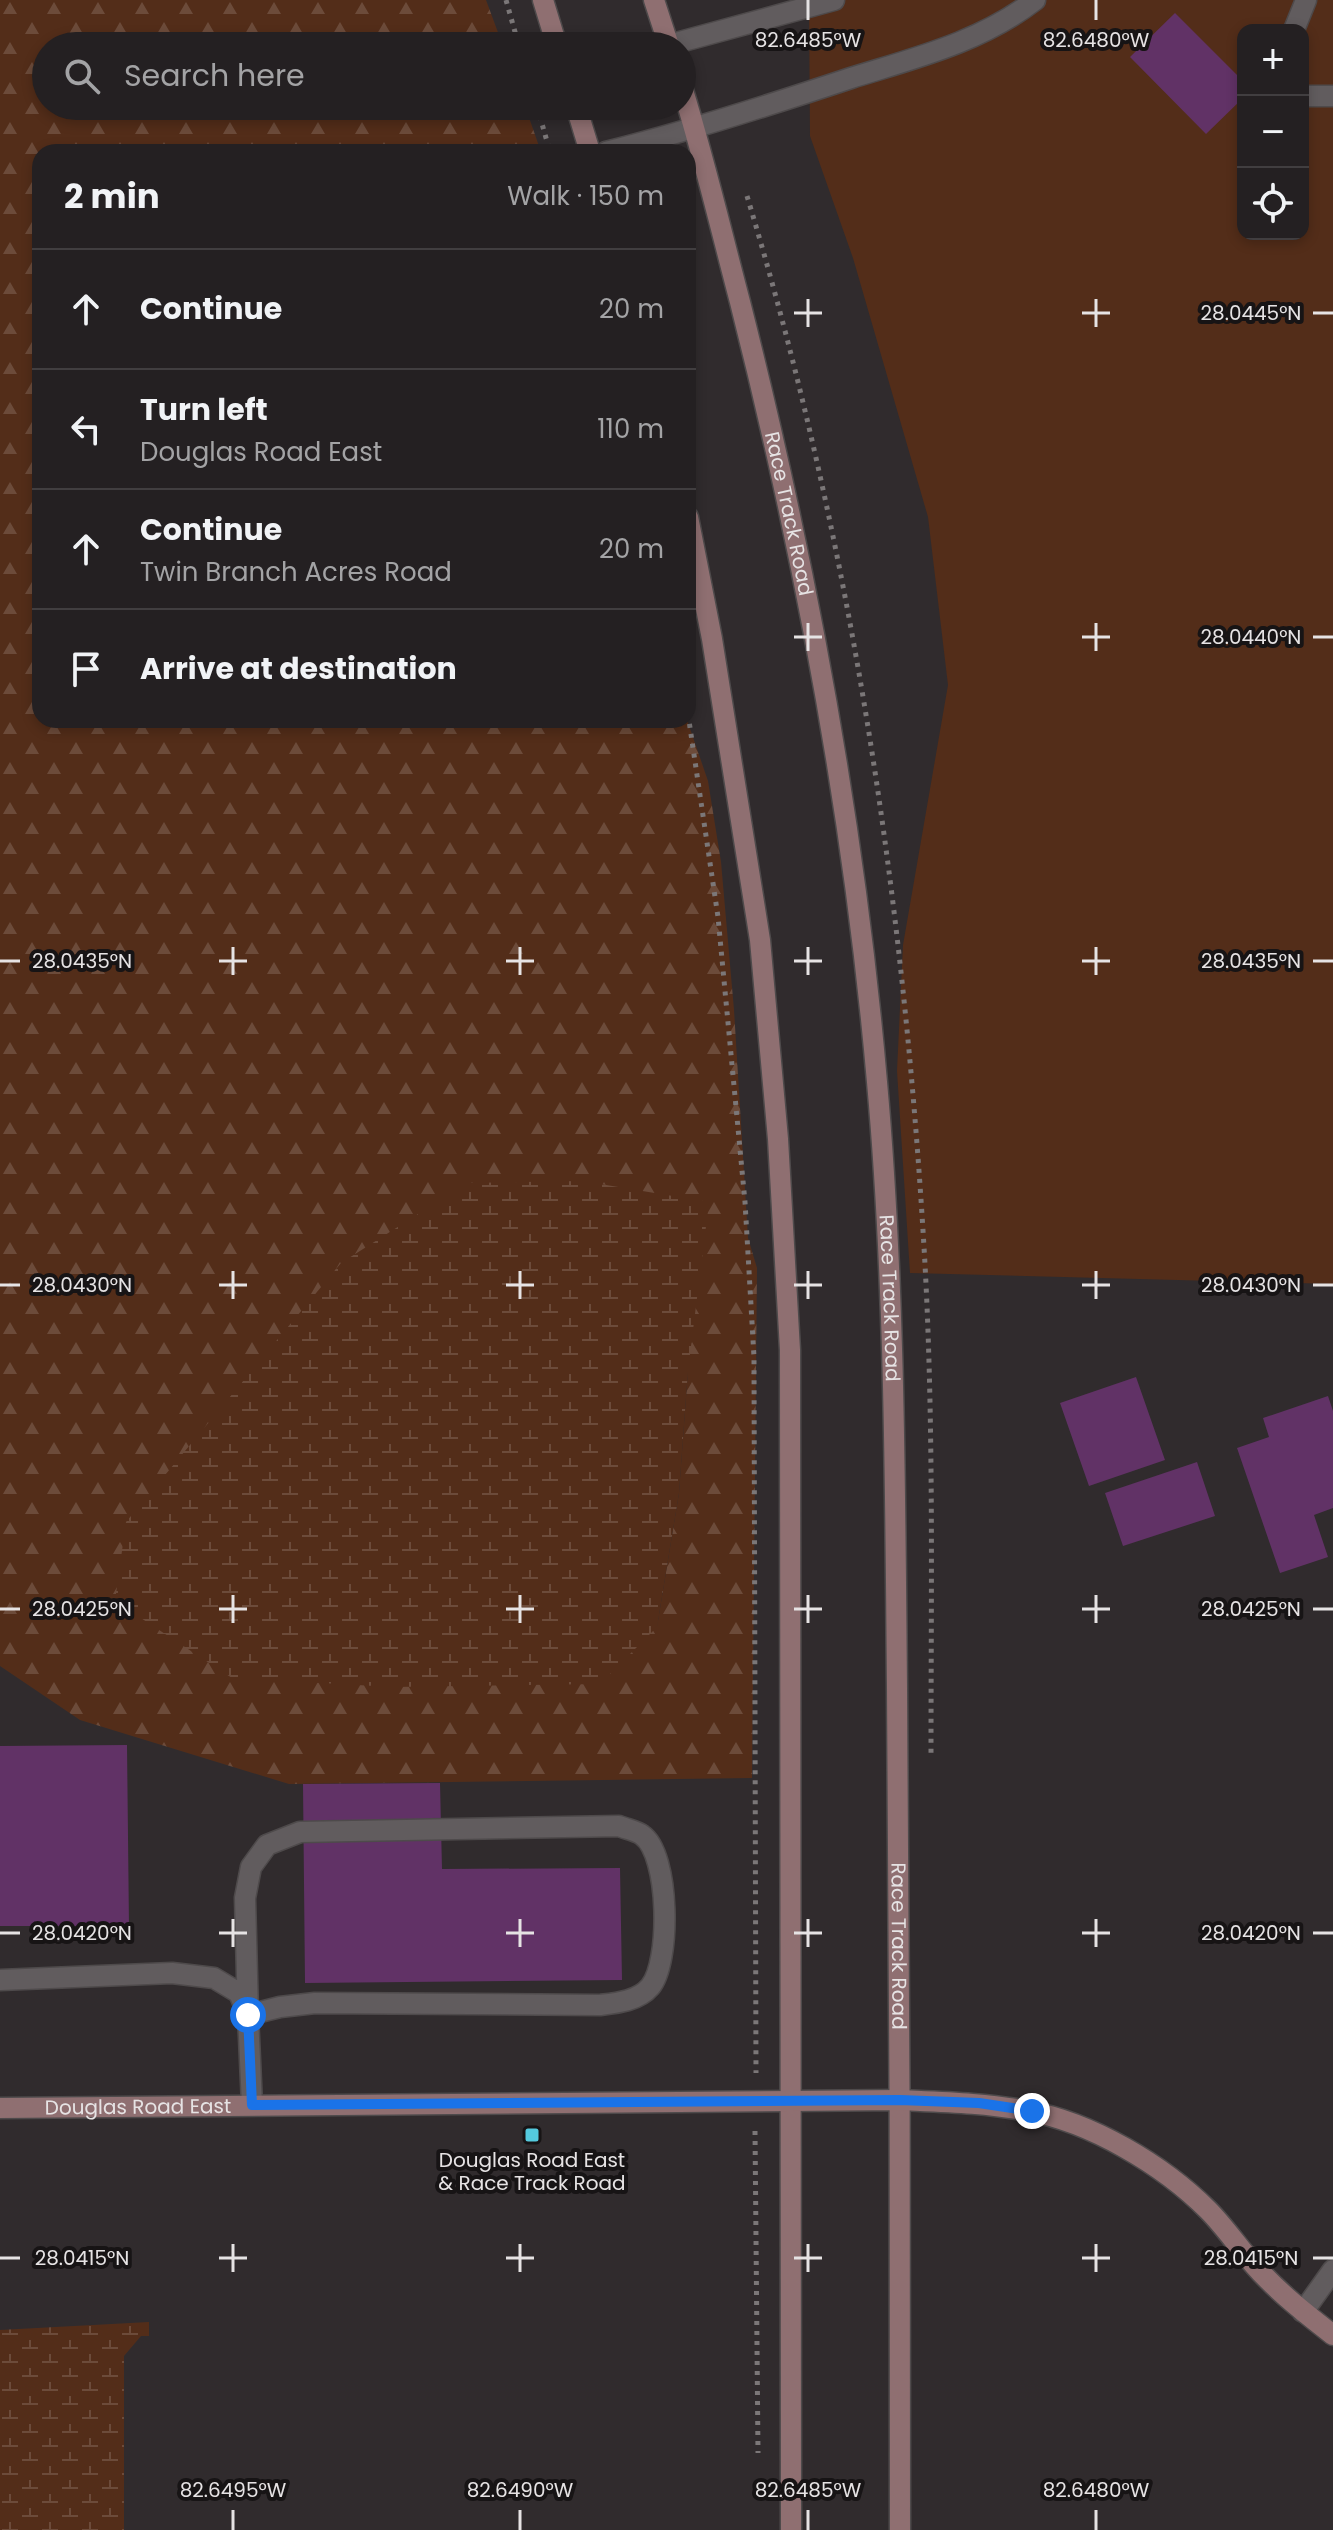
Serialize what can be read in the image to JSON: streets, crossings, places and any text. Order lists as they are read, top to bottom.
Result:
{
  "streets": {
    "main road": ["Race Track Road", "Douglas Road East"]
  },
  "crossings": [
    ["Race Track Road", "Douglas Road East"]
  ],
  "places": {
    "transit": ["Douglas Road East & Race Track Road"]
  },
  "page": {
    "map_buttons": ["+", "−"],
    "search": "Search here",
    "heading": ["2 min", "Walk · 150 m"],
    "list": [
      ["Continue", "20 m"],
      ["Turn left", "Douglas Road East", "110 m"],
      ["Continue", "Twin Branch Acres Road", "20 m"],
      "Arrive at destination"
    ]
  },
  "coordinates": [
    "82.6485°W",
    "82.6480°W",
    "28.0445°N",
    "28.0440°N",
    "28.0435°N",
    "28.0430°N",
    "28.0425°N",
    "28.0420°N",
    "28.0415°N",
    "82.6495°W",
    "82.6490°W"
  ]
}
